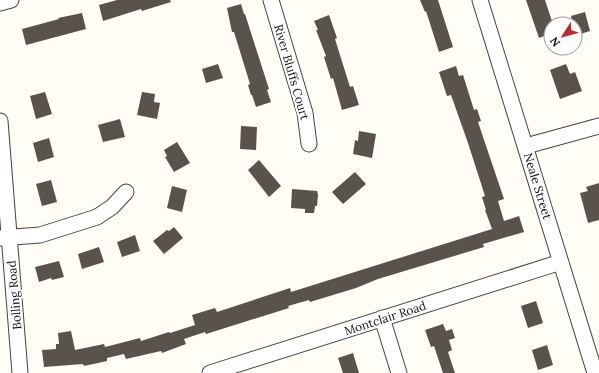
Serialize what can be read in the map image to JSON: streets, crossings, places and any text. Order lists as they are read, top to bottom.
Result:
{
  "streets": {
    "street": [
      "River Bluffs Court",
      "Neale Street",
      "Bolling Road",
      "Montclair Road"
    ]
  },
  "crossings": [
    ["Neale Street", "Montclair Road"]
  ],
  "north": "bottom left"
}
